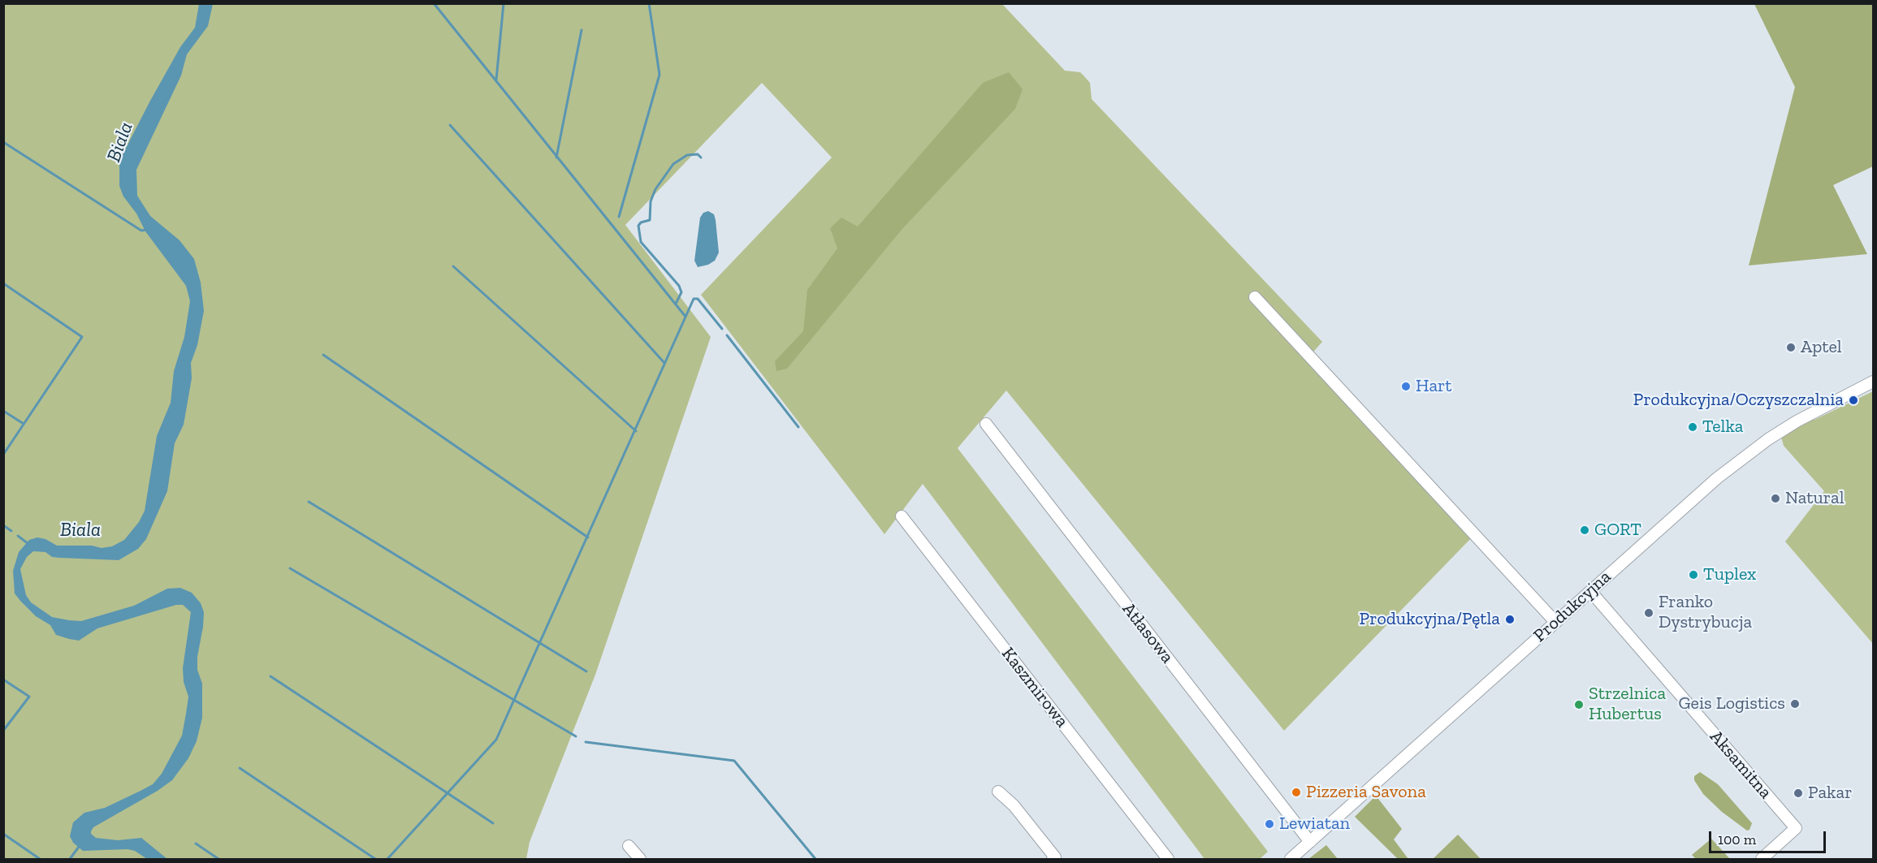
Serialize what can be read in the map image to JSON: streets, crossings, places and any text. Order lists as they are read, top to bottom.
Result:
{
  "streets": {
    "street": [
      "Produkcyjna",
      "Atłasowa",
      "Kaszmirowa",
      "Aksamitna"
    ]
  },
  "crossings": [
    ["Produkcyjna", "Atłasowa"],
    ["Produkcyjna", "Aksamitna"]
  ],
  "water": ["Biala"],
  "places": [
    "Aptel",
    "Hart",
    "Produkcyjna/Oczyszczalnia",
    "Telka",
    "Natural",
    "GORT",
    "Tuplex",
    "Franko Dystrybucja",
    "Produkcyjna/Pętla",
    "Geis Logistics",
    "Strzelnica Hubertus",
    "Pizzeria Savona",
    "Pakar",
    "Lewiatan"
  ],
  "scale_bar": "100 m"
}
